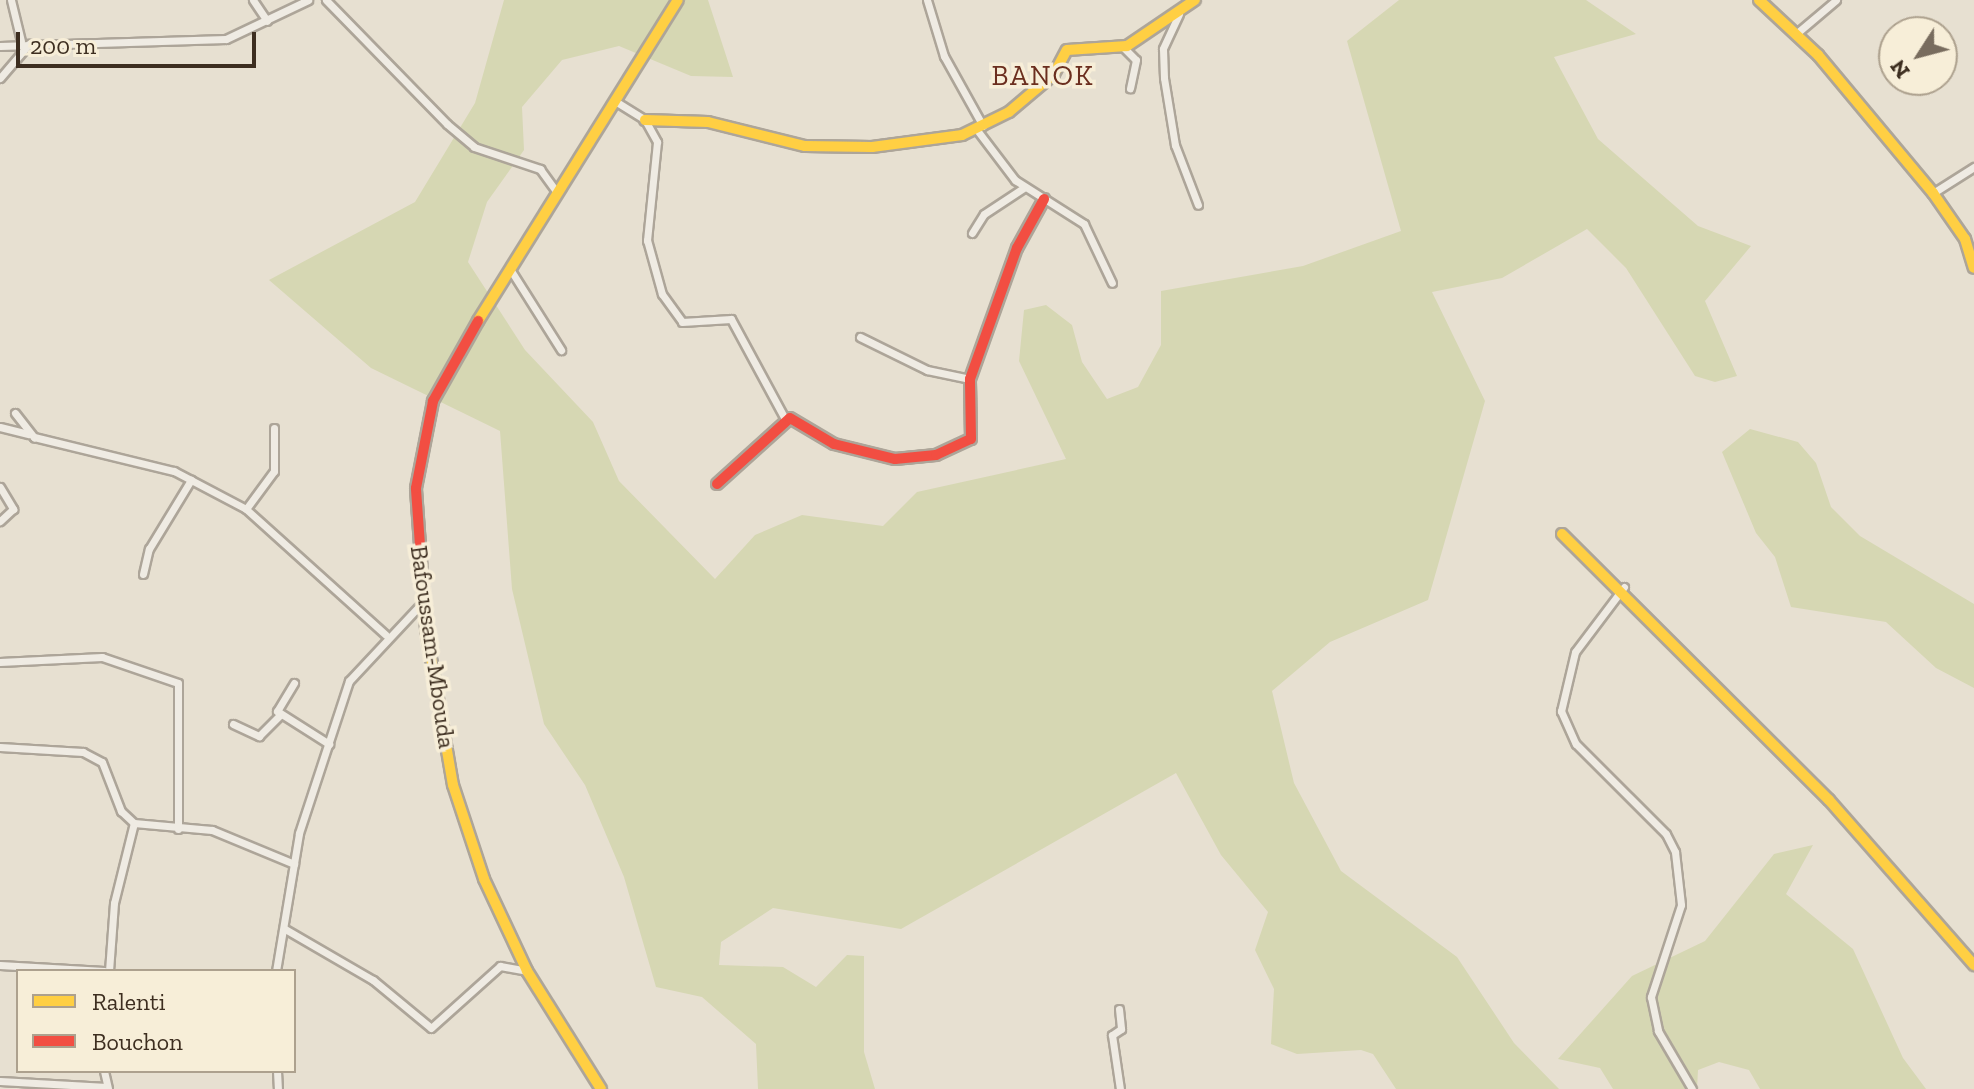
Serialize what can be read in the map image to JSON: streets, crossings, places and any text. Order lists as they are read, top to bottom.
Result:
{
  "streets": {
    "main road": ["Bafoussam-Mbouda"]
  },
  "districts": ["BANOK"],
  "legend": ["Ralenti", "Bouchon"],
  "scale_bar": "200 m",
  "north": "bottom left"
}
